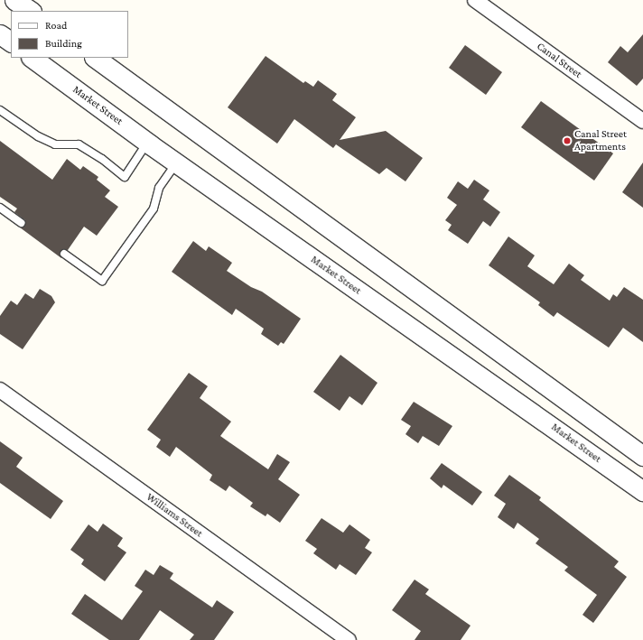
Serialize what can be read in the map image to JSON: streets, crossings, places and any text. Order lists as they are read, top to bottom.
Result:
{
  "streets": {
    "street": ["Canal Street", "Market Street", "Williams Street"]
  },
  "places": ["Canal Street Apartments"],
  "legend": ["Road", "Building"]
}
